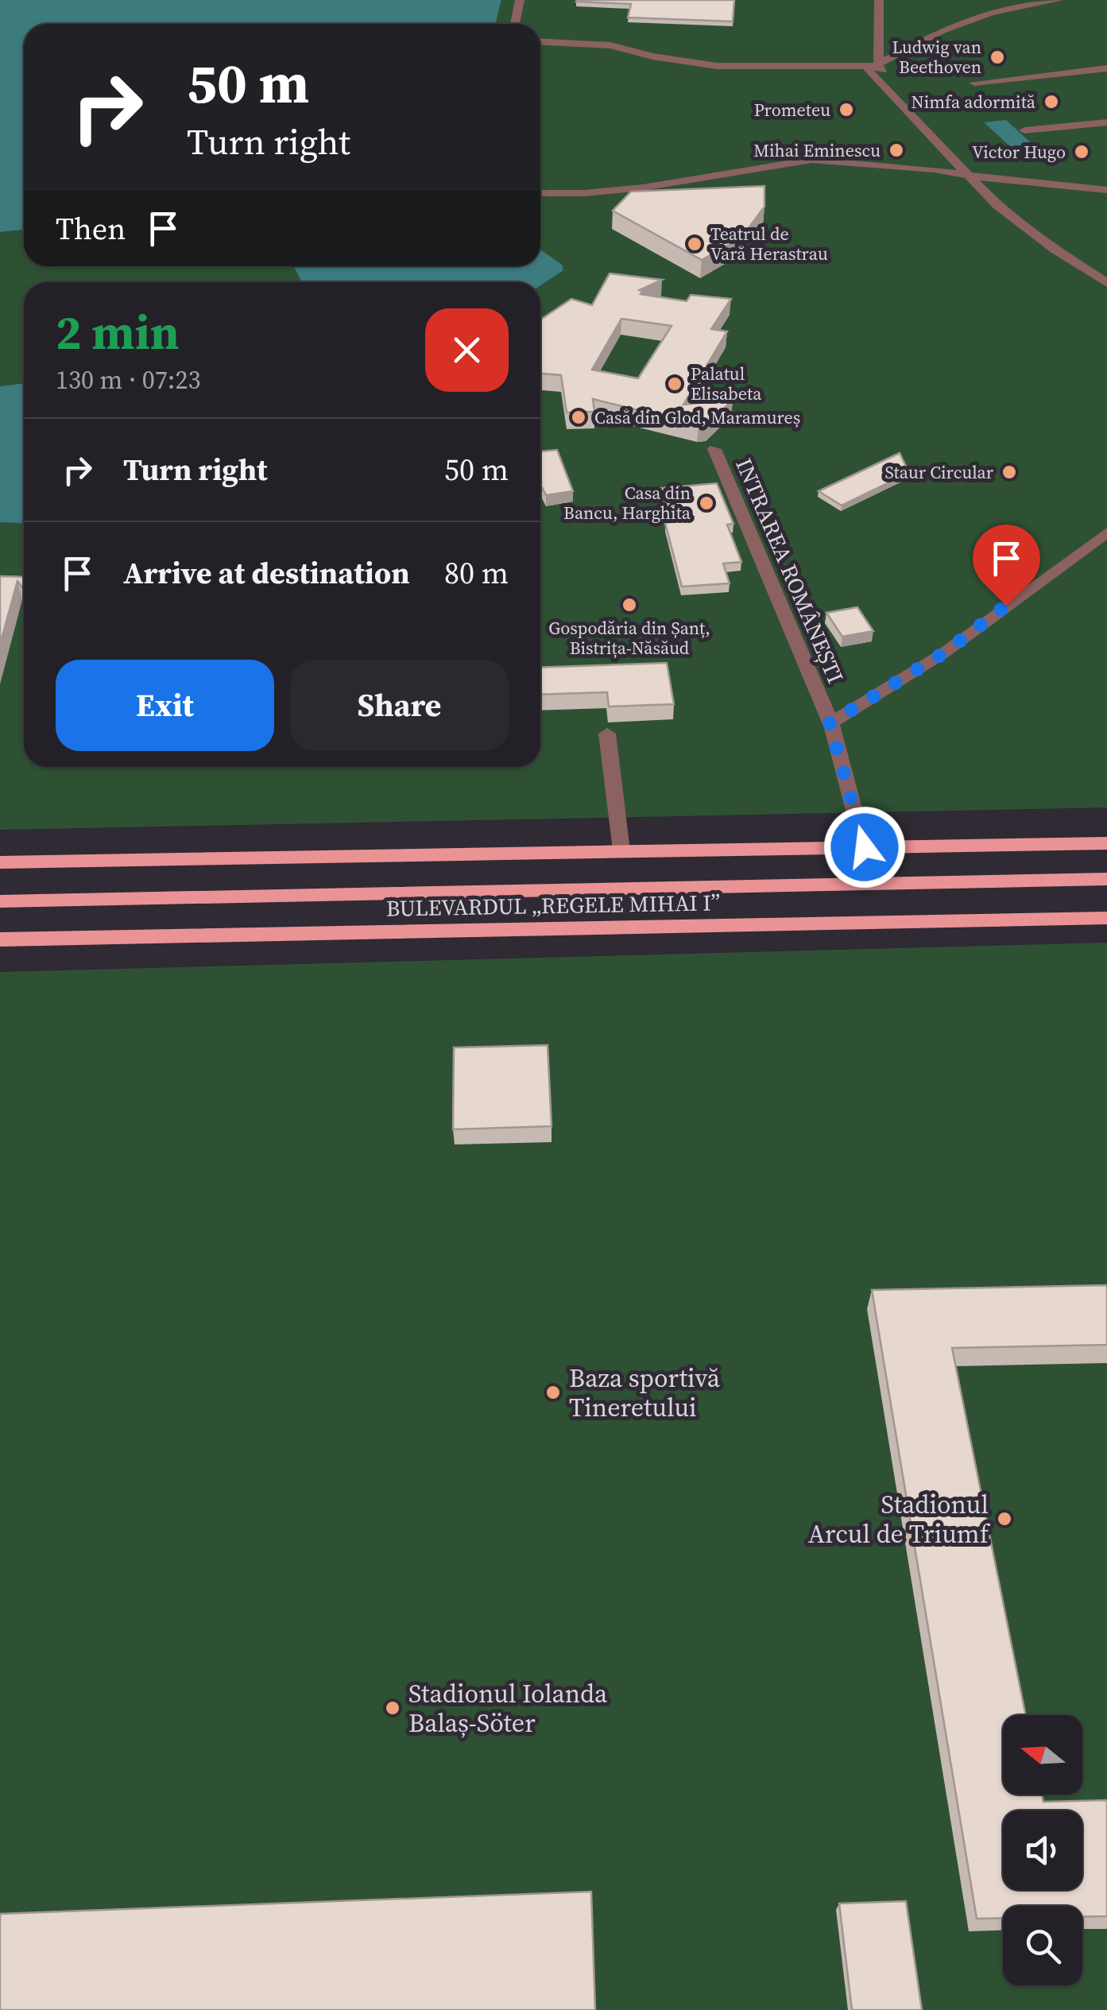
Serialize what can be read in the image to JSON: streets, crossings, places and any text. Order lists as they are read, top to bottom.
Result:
{
  "streets": {
    "main road": ["BULEVARDUL „REGELE MIHAI I”"],
    "street": ["INTRAREA ROMÂNEȘTI"]
  },
  "places": [
    "Ludwig van Beethoven",
    "Nimfa adormită",
    "Prometeu",
    "Mihai Eminescu",
    "Victor Hugo",
    "Teatrul de Vară Herastrau",
    "Palatul Elisabeta",
    "Casă din Glod, Maramureș",
    "Staur Circular",
    "Casa din Bancu, Harghita",
    "Gospodăria din Șanț, Bistrița-Năsăud",
    "Baza sportivă Tineretului",
    "Stadionul Arcul de Triumf",
    "Stadionul Iolanda Balaș-Söter"
  ],
  "north": "left",
  "page": {
    "turn": ["50 m", "Turn right"],
    "then": "Then",
    "heading": ["2 min", "130 m · 07:23"],
    "list": [
      {
        "name": "Turn right",
        "value": "50 m"
      },
      {
        "name": "Arrive at destination",
        "value": "80 m"
      }
    ],
    "buttons": ["Exit", "Share"]
  }
}
